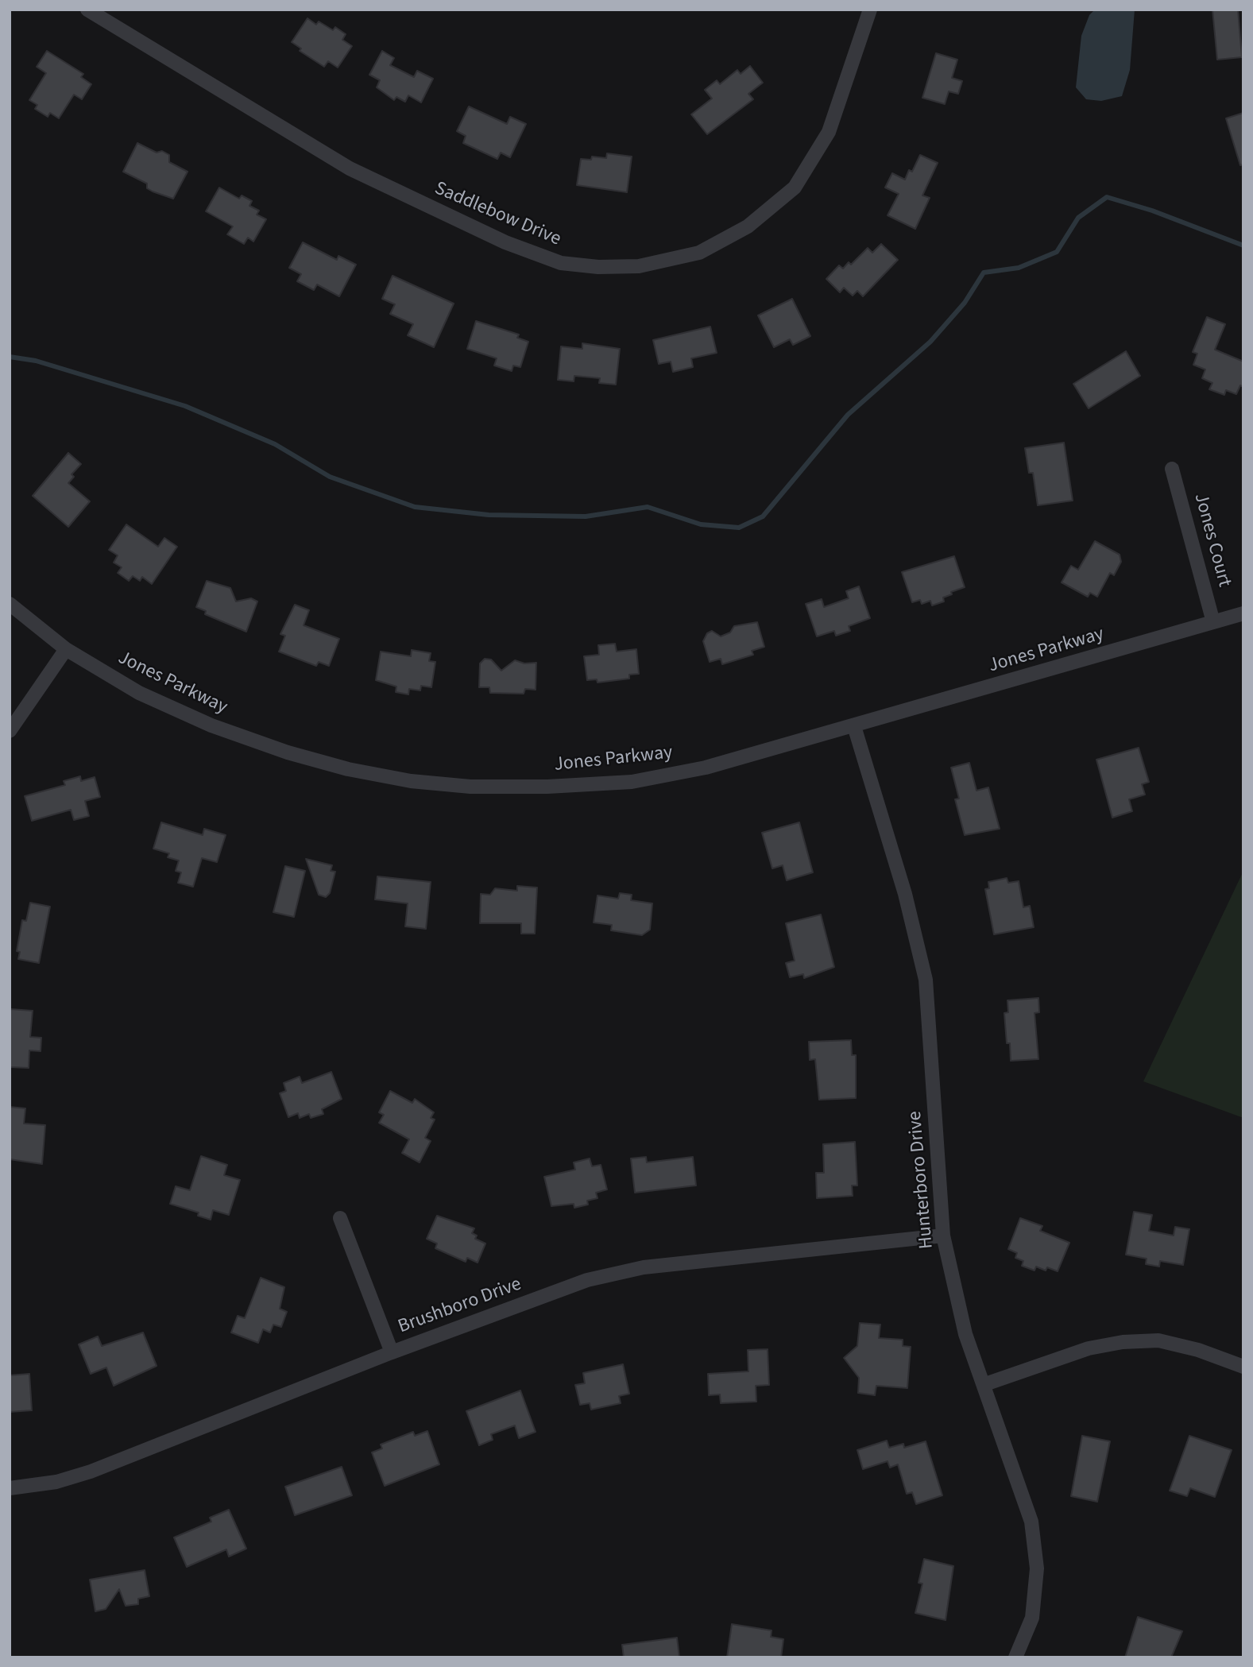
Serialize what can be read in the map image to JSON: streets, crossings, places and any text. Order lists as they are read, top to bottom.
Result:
{
  "streets": {
    "street": [
      "Saddlebow Drive",
      "Jones Court",
      "Jones Parkway",
      "Hunterboro Drive",
      "Brushboro Drive"
    ]
  },
  "crossings": [
    ["Jones Court", "Jones Parkway"],
    ["Jones Parkway", "Hunterboro Drive"],
    ["Hunterboro Drive", "Brushboro Drive"]
  ]
}
